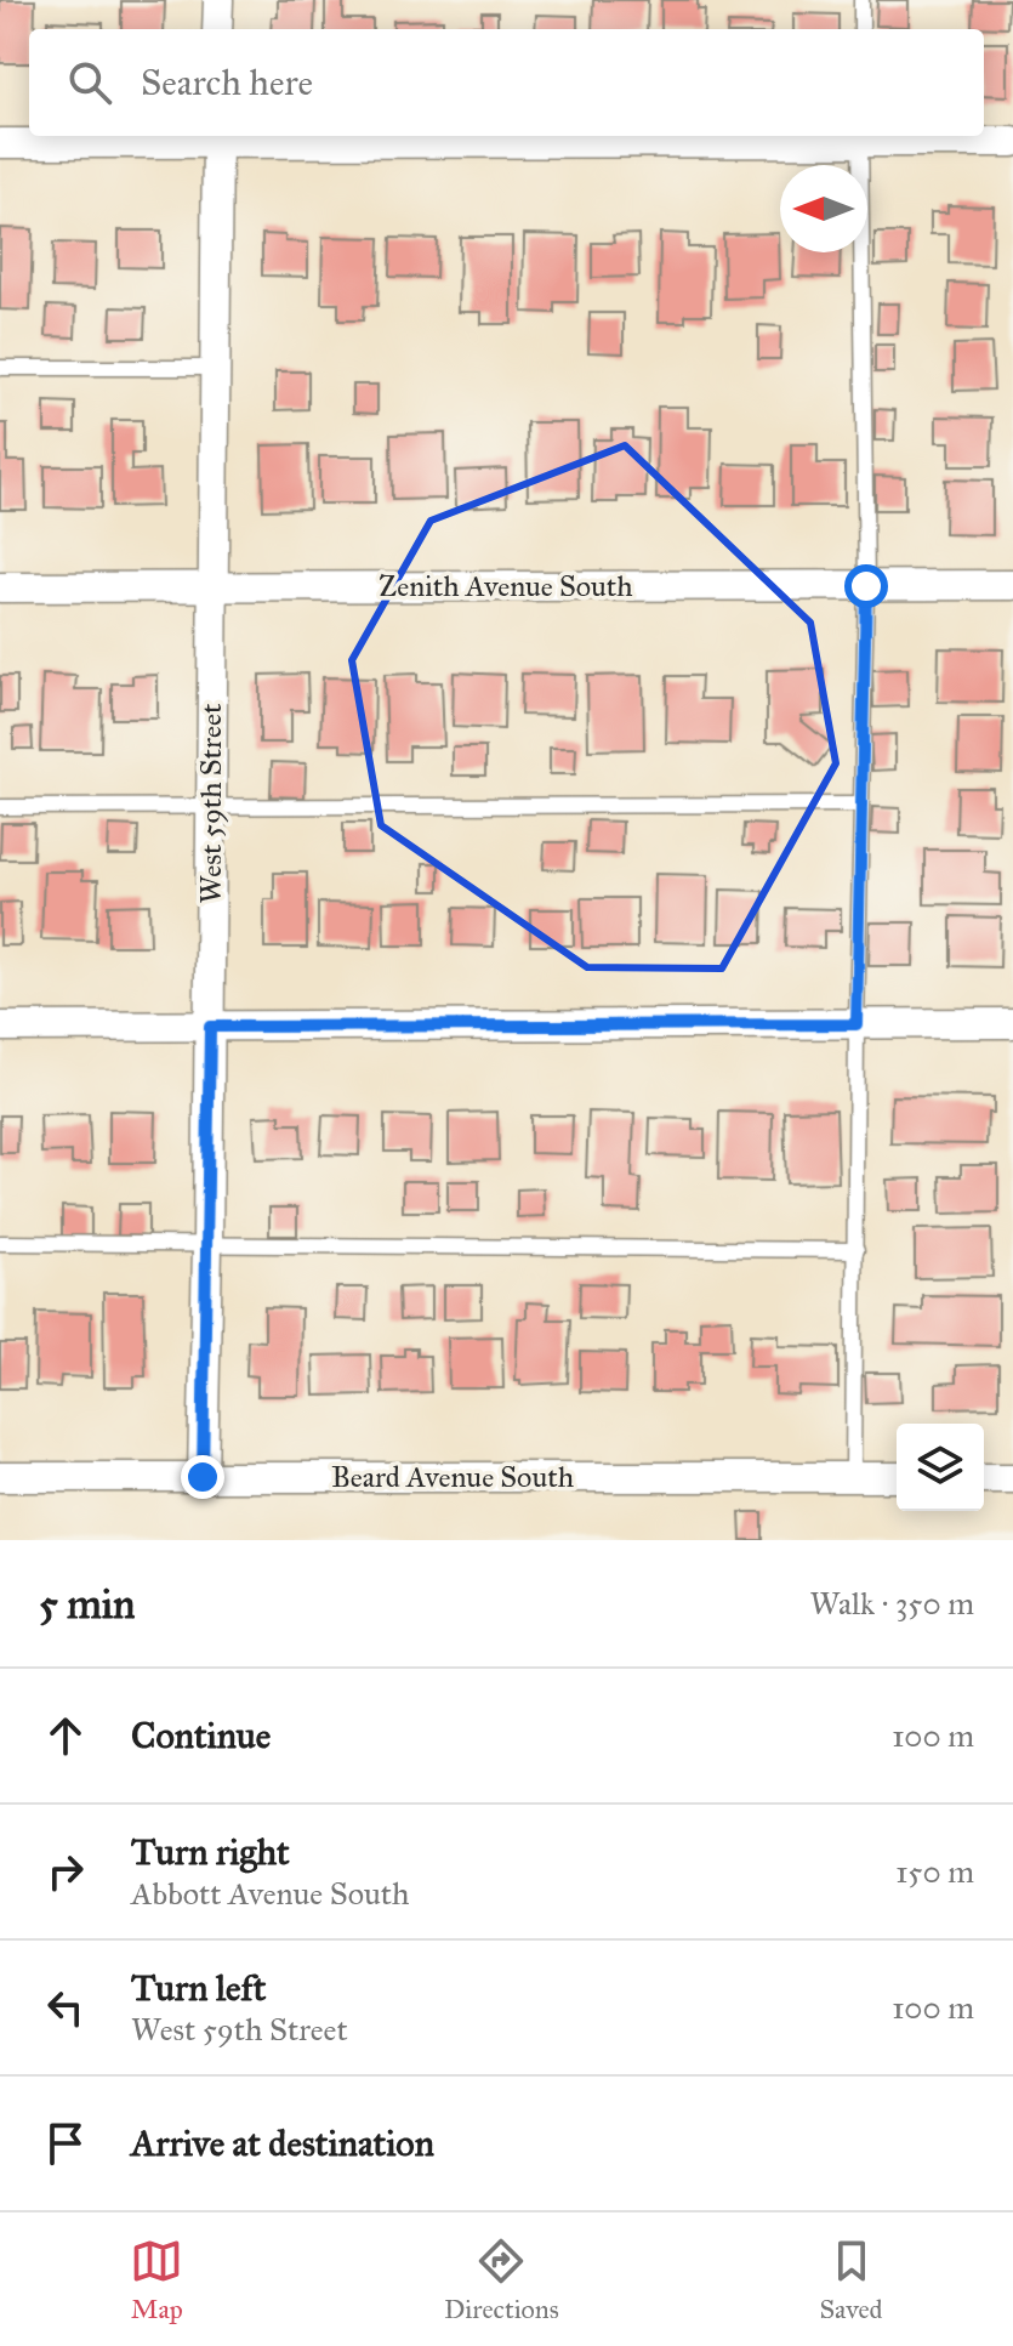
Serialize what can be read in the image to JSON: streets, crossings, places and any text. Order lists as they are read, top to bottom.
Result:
{
  "streets": {
    "street": ["Zenith Avenue South", "West 59th Street", "Beard Avenue South"]
  },
  "crossings": [
    ["Zenith Avenue South", "West 59th Street"],
    ["West 59th Street", "Beard Avenue South"]
  ],
  "north": "left",
  "page": {
    "search": "Search here",
    "heading": ["5 min", "Walk · 350 m"],
    "list": [
      ["Continue", "100 m"],
      ["Turn right", "Abbott Avenue South", "150 m"],
      ["Turn left", "West 59th Street", "100 m"],
      "Arrive at destination"
    ],
    "nav": ["Map", "Directions", "Saved"]
  }
}
